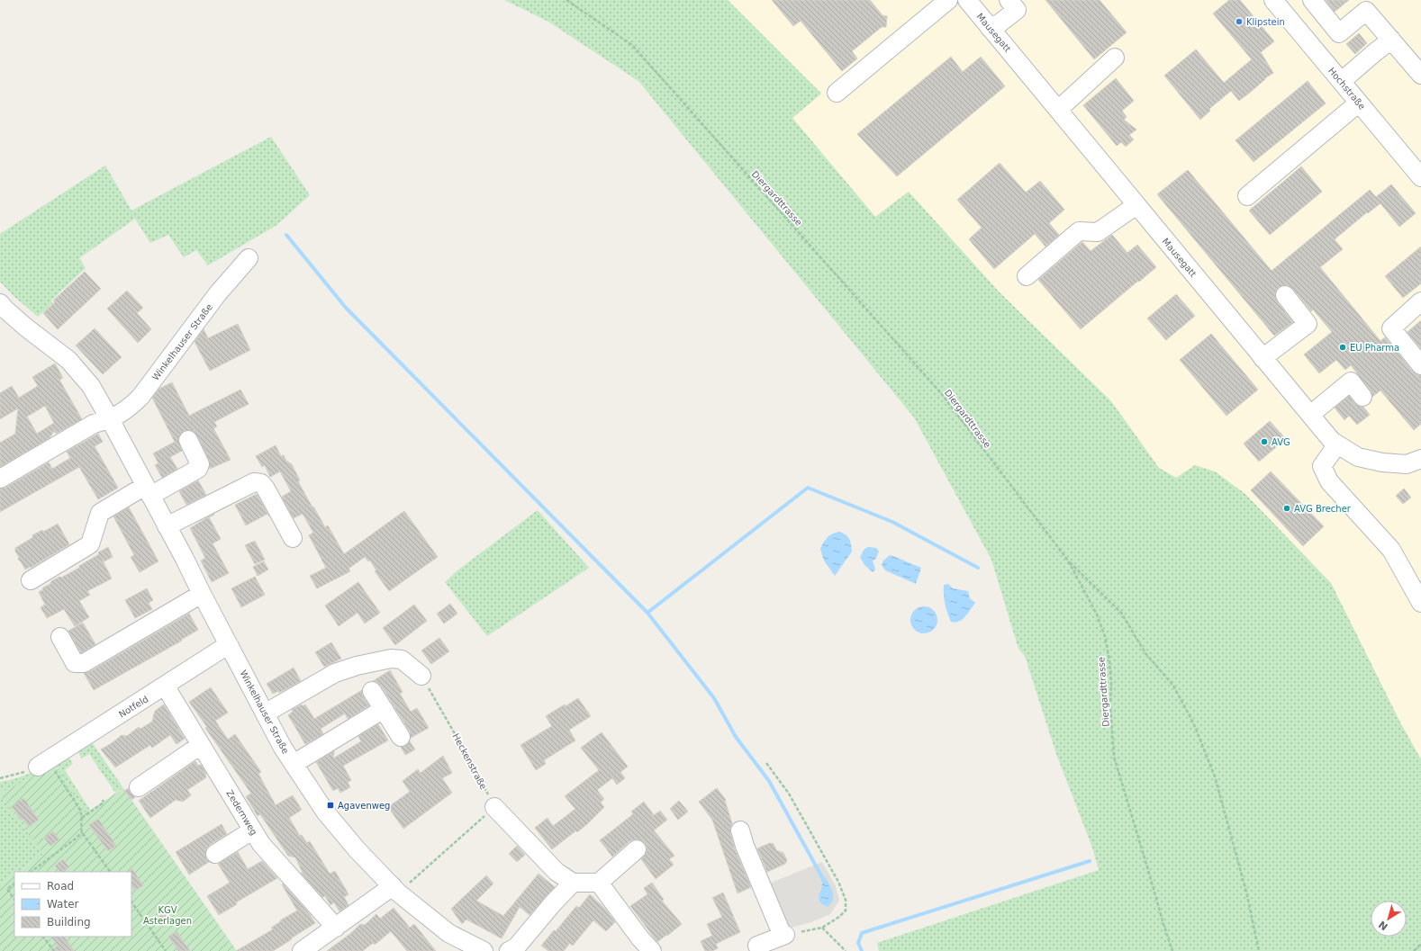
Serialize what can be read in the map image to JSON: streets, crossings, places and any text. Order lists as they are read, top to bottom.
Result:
{
  "streets": {
    "street": [
      "Mausegatt",
      "Hochstraße",
      "Winkelhauser Straße",
      "Notfeld",
      "Zedernweg"
    ],
    "path": ["Diergardttrasse", "Heckenstraße"]
  },
  "crossings": [
    ["Winkelhauser Straße", "Notfeld"],
    ["Notfeld", "Zedernweg"]
  ],
  "parks": ["KGV Asterlagen"],
  "places": {
    "other": [
      "Klipstein",
      "EU Pharma",
      "AVG",
      "AVG Brecher"
    ],
    "transit": ["Agavenweg"]
  },
  "legend": ["Road", "Water", "Building"],
  "north": "bottom left"
}
